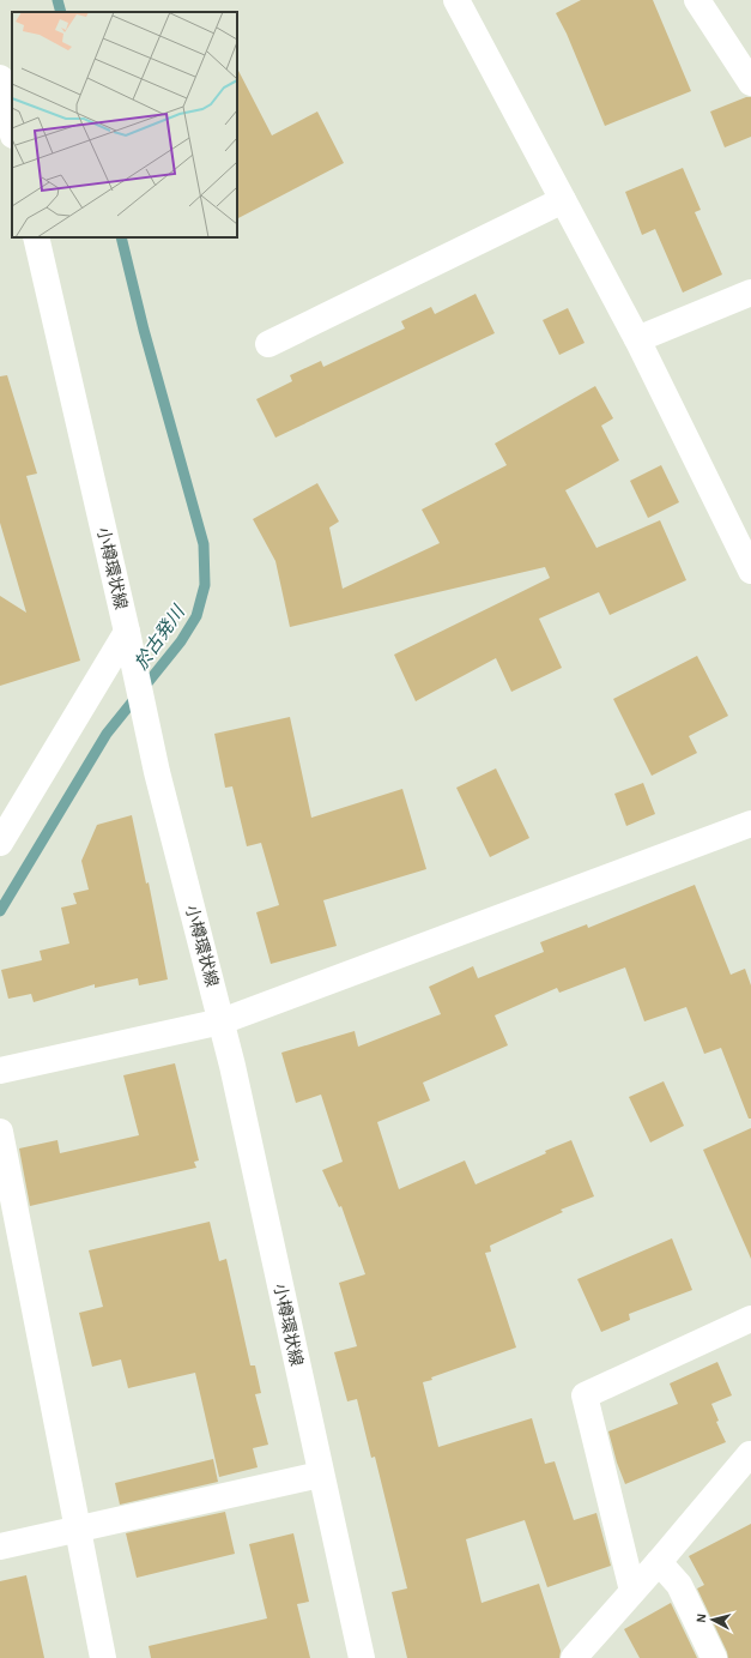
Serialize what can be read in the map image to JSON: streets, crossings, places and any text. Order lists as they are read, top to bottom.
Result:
{
  "streets": {
    "street": ["小樽環状線"]
  },
  "water": ["於古発川"],
  "north": "left"
}
